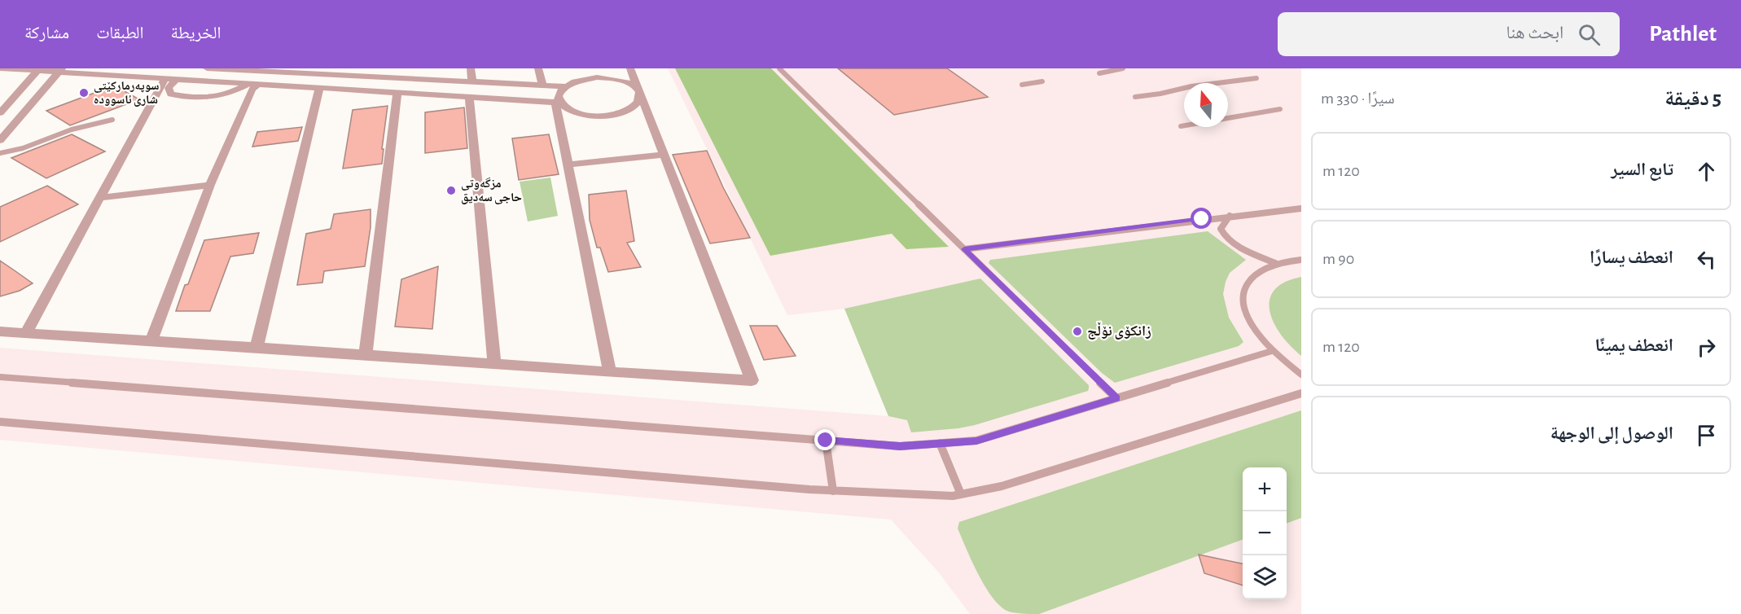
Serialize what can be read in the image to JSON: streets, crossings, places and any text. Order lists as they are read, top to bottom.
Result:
{
  "places": ["سوپەرمارکێتی شاری ئاسوودە", "مزگەوتی حاجی سەدیق", "زانکۆی نۆڵج"],
  "north": "top",
  "page": {
    "header": "Pathlet",
    "search": "ابحث هنا",
    "nav": ["الخريطة", "الطبقات", "مشاركة"],
    "heading": ["5 دقيقة", "سيرًا · 330 m"],
    "list": [
      ["تابع السير", "120 m"],
      ["انعطف يسارًا", "90 m"],
      ["انعطف يمينًا", "120 m"],
      "الوصول إلى الوجهة"
    ],
    "map_buttons": ["+", "−"]
  }
}
